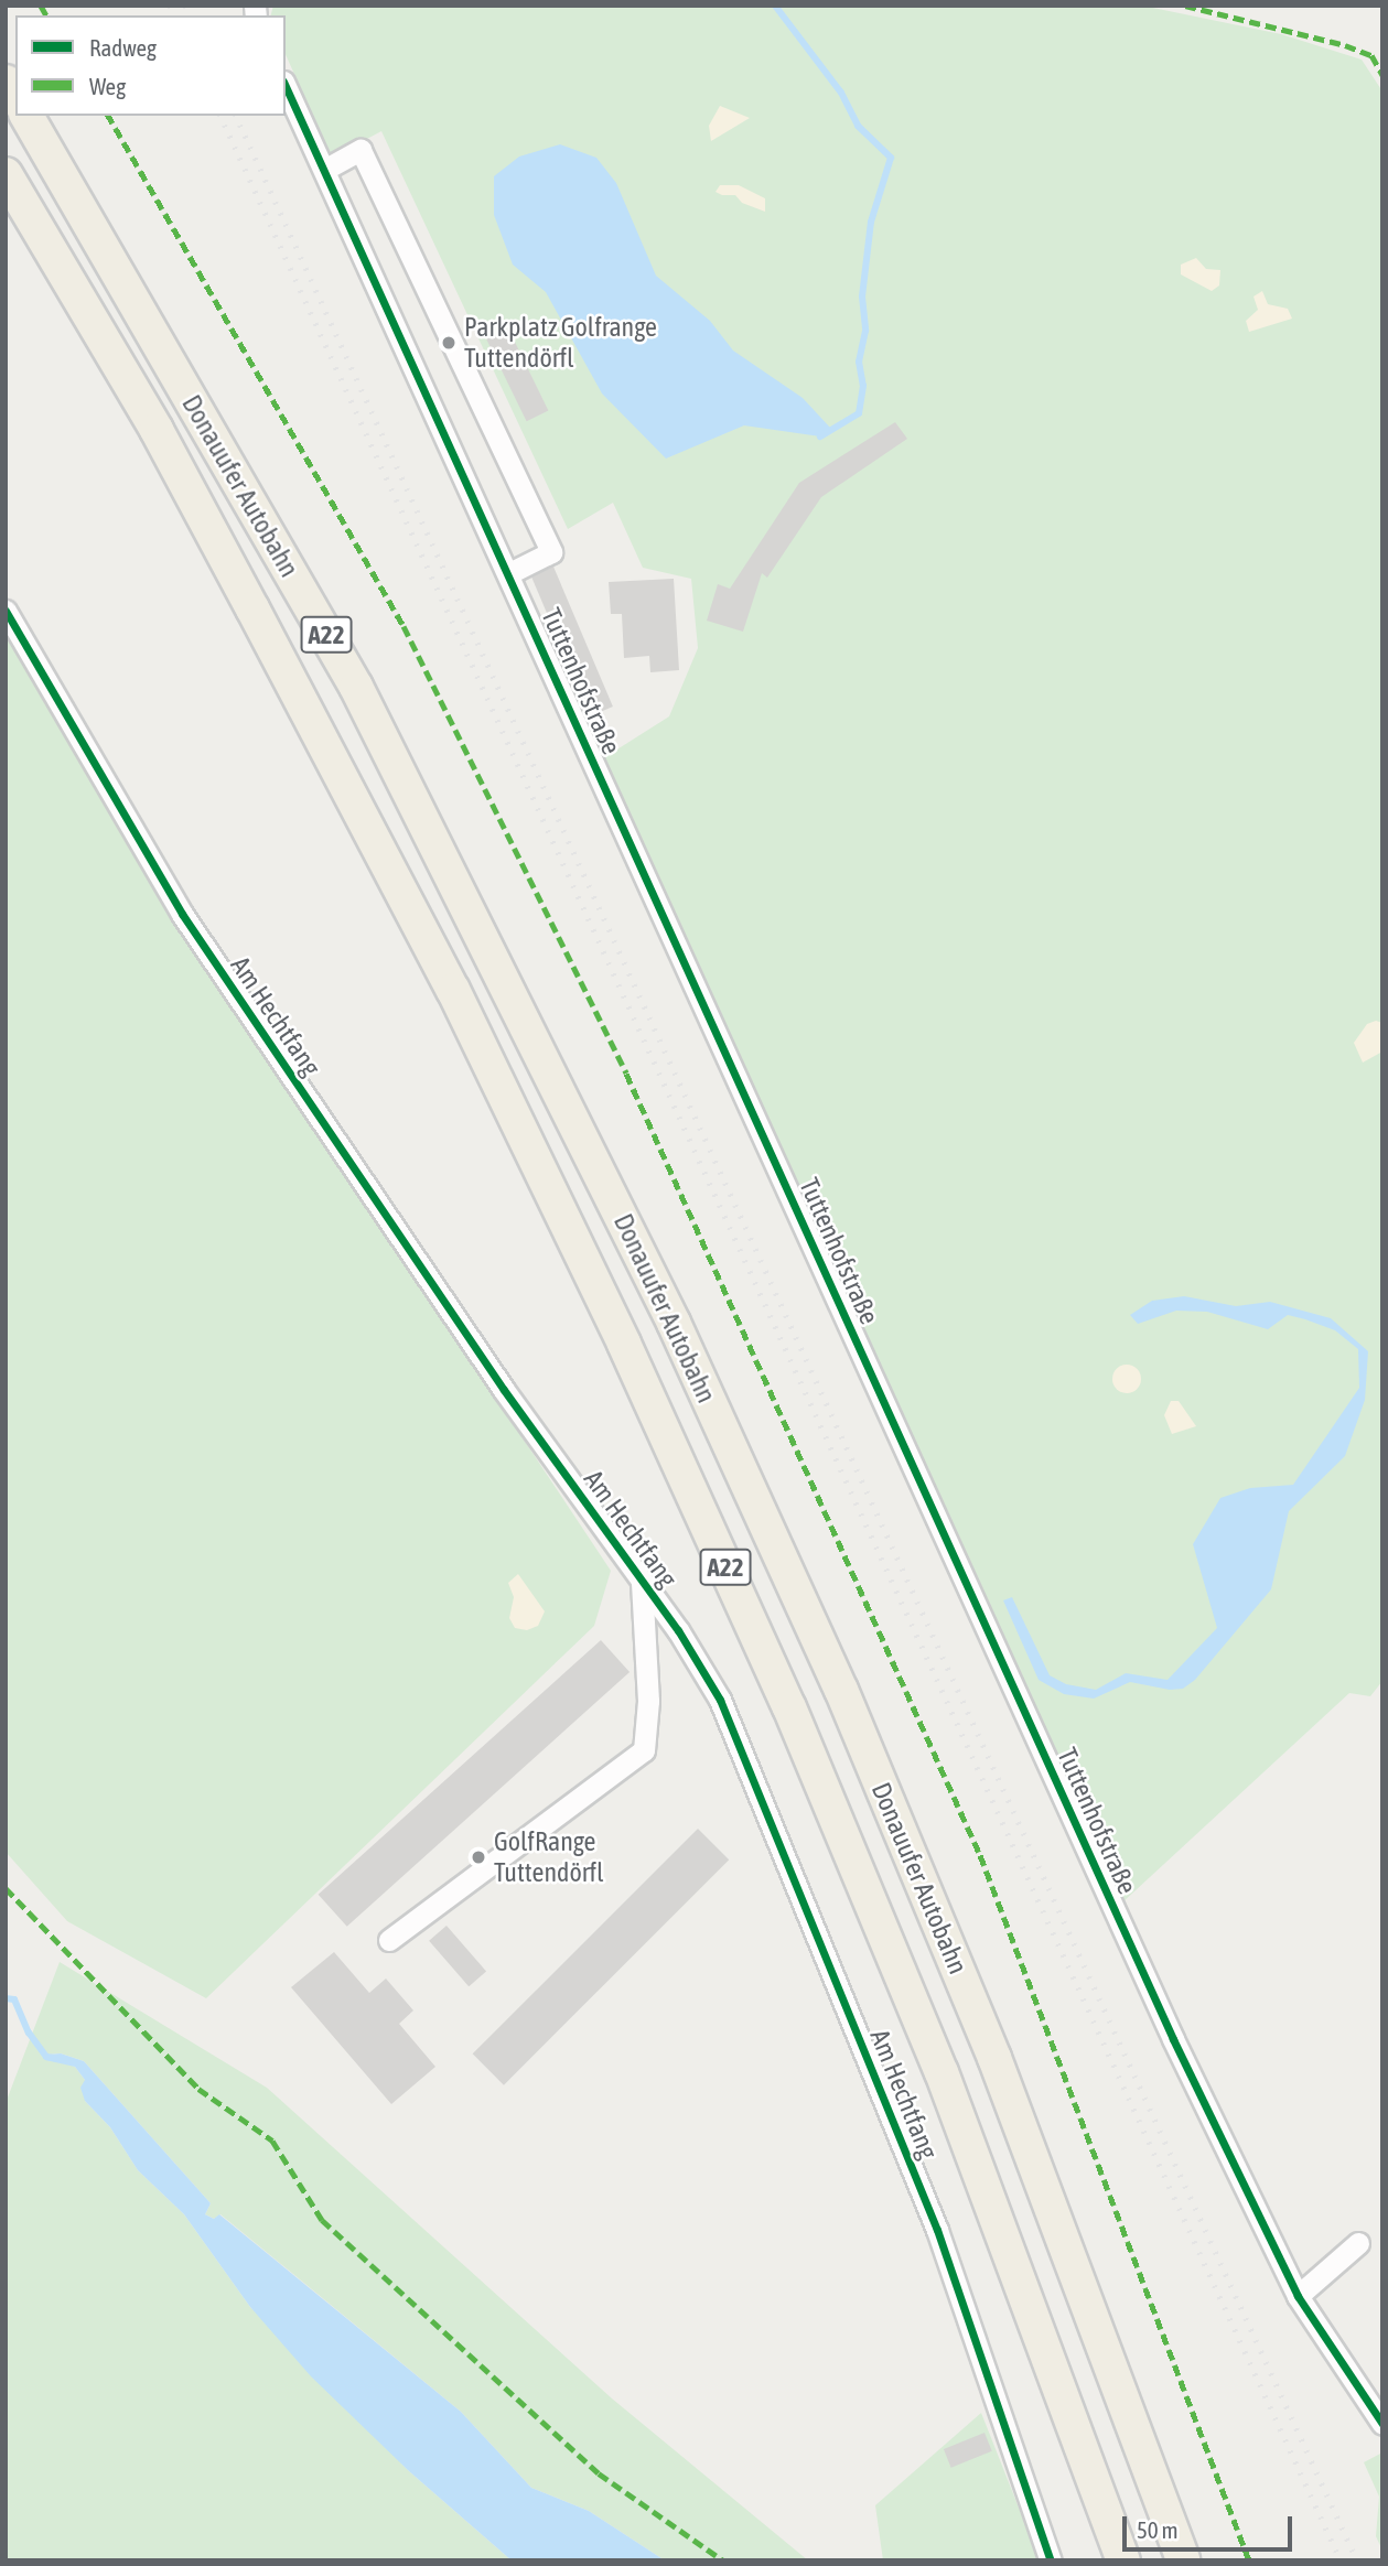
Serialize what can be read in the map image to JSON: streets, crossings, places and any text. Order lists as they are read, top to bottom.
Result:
{
  "streets": {
    "highway": ["Donauufer Autobahn", "A22"],
    "street": ["Tuttenhofstraße", "Am Hechtfang"]
  },
  "places": ["Parkplatz Golfrange Tuttendörfl", "GolfRange Tuttendörfl"],
  "legend": ["Radweg", "Weg"],
  "scale_bar": "50 m"
}
